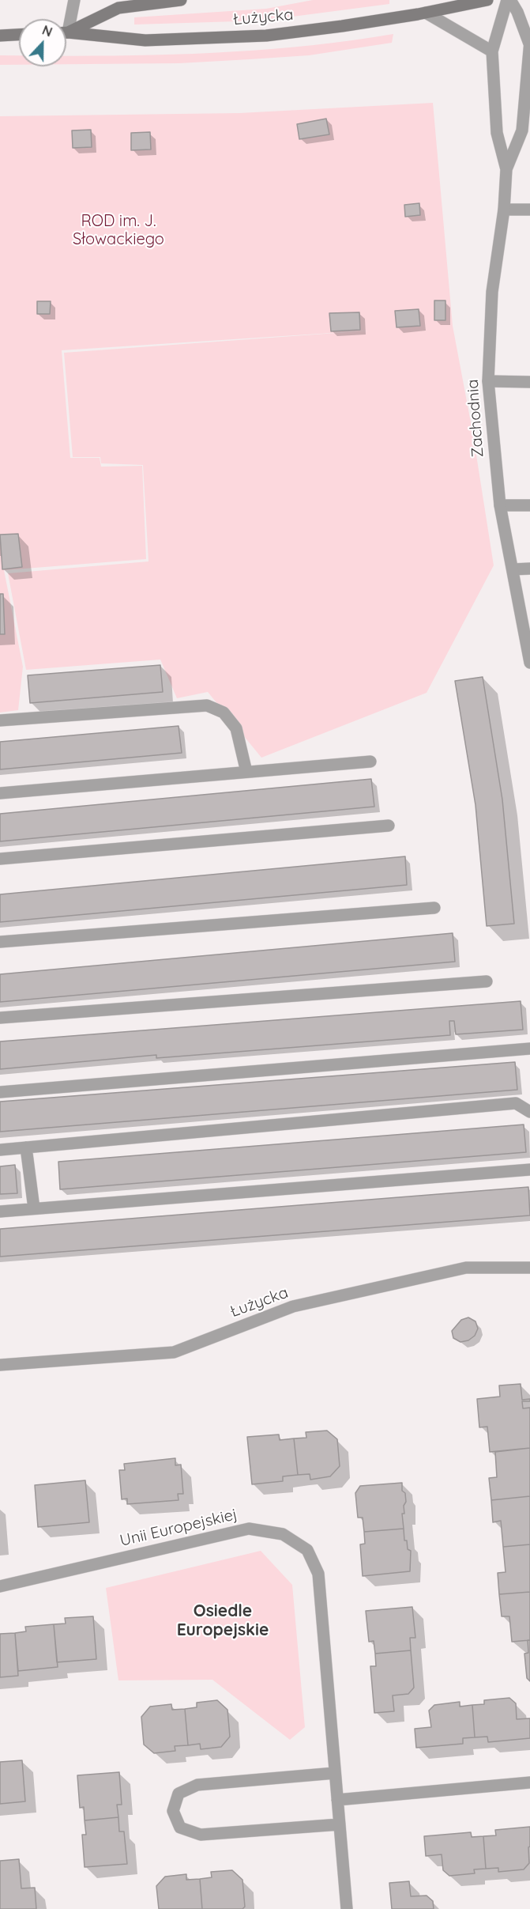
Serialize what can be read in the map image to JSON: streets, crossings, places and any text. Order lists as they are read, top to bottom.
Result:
{
  "streets": {
    "main road": ["Łużycka"],
    "street": ["Zachodnia", "Unii Europejskiej"]
  },
  "districts": ["Osiedle Europejskie"],
  "parks": ["ROD im. J. Słowackiego"],
  "north": "top"
}
